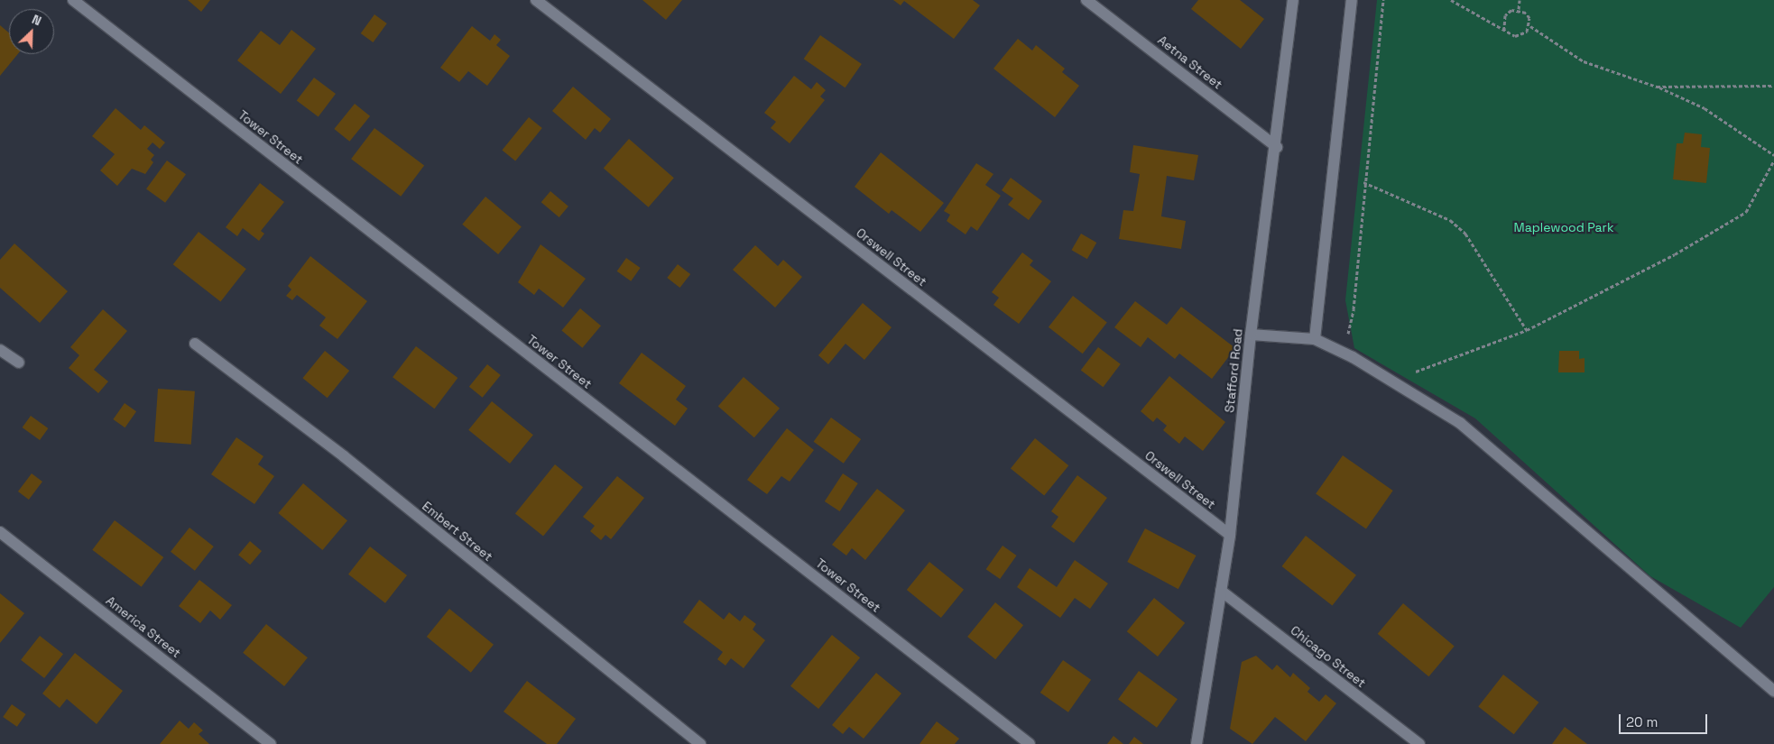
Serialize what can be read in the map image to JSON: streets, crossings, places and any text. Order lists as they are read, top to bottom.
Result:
{
  "streets": {
    "street": [
      "Aetna Street",
      "Tower Street",
      "Orswell Street",
      "Stafford Road",
      "Embert Street",
      "America Street",
      "Chicago Street"
    ]
  },
  "crossings": [
    ["Aetna Street", "Stafford Road"],
    ["Orswell Street", "Stafford Road"],
    ["Stafford Road", "Chicago Street"]
  ],
  "parks": ["Maplewood Park"],
  "scale_bar": "20 m",
  "north": "top right"
}
